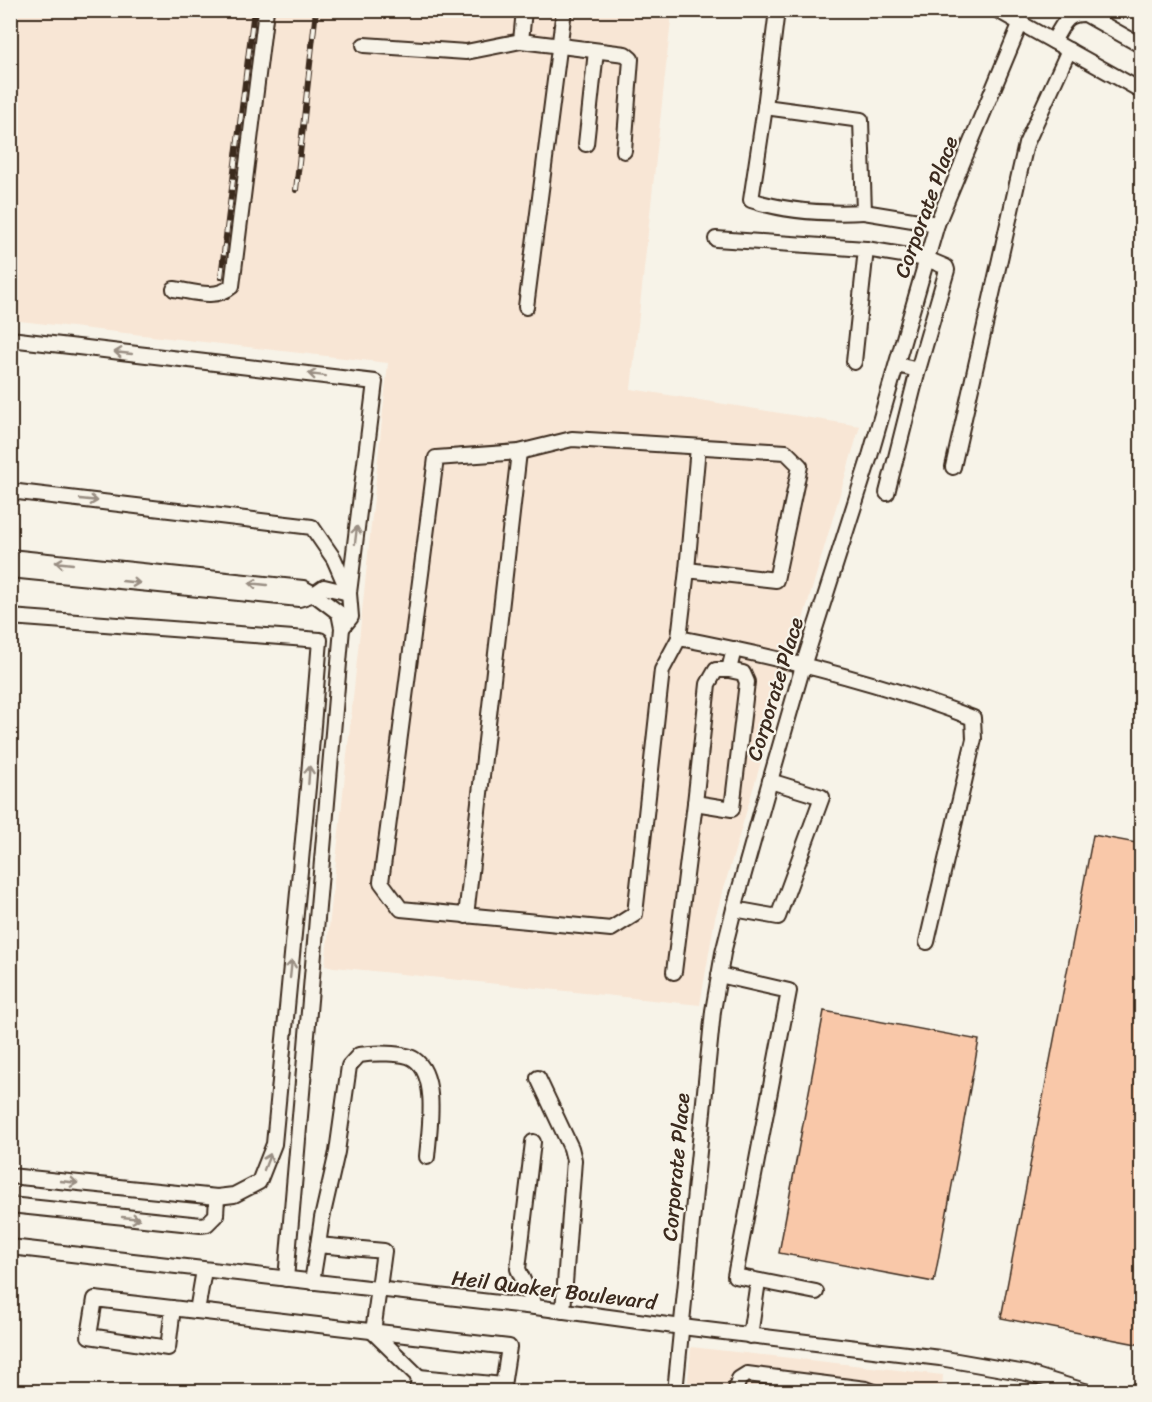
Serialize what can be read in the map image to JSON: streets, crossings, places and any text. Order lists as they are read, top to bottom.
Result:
{
  "streets": {
    "street": ["Corporate Place", "Heil Quaker Boulevard"]
  },
  "crossings": [
    ["Corporate Place", "Heil Quaker Boulevard"]
  ]
}
